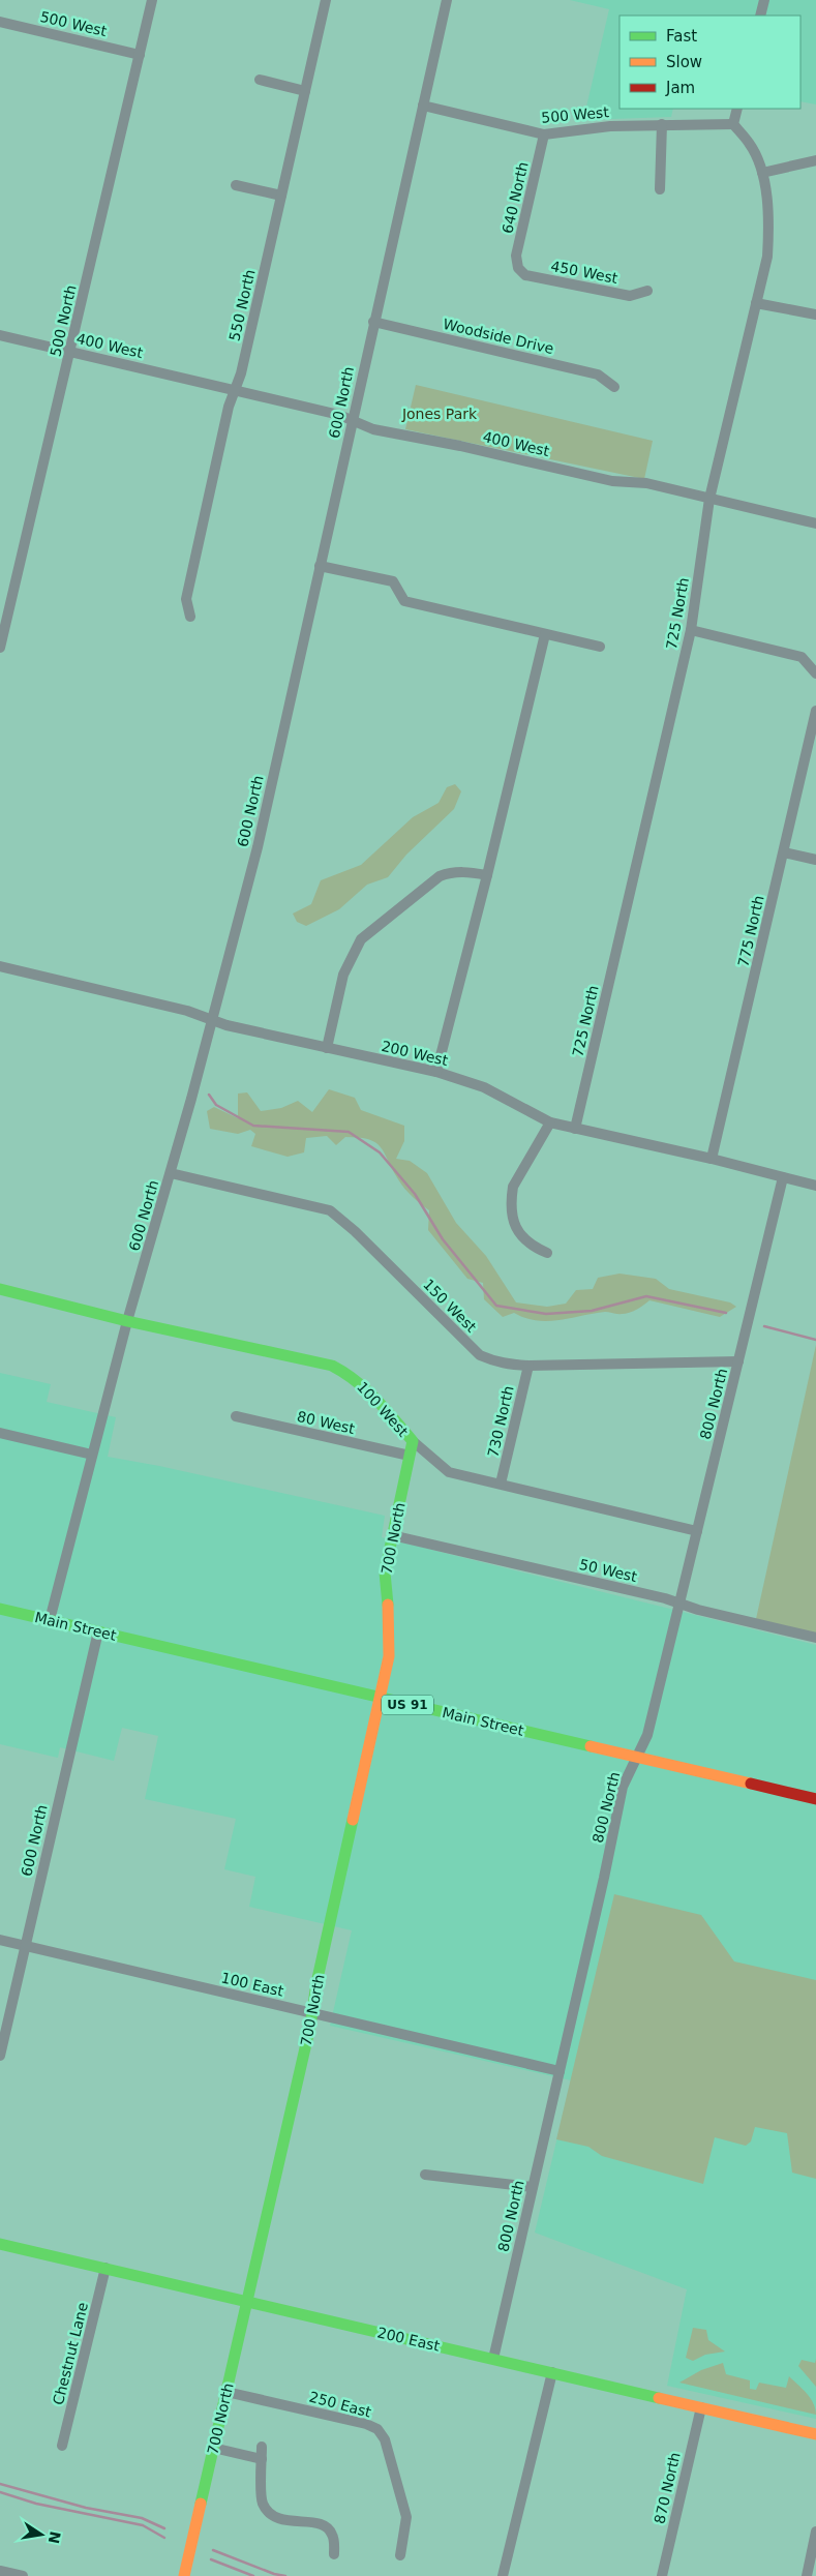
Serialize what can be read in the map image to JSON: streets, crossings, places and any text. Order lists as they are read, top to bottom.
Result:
{
  "streets": {
    "main road": [
      "100 West",
      "700 North",
      "Main Street",
      "US 91",
      "200 East"
    ],
    "street": [
      "500 West",
      "640 North",
      "450 West",
      "550 North",
      "500 North",
      "Woodside Drive",
      "400 West",
      "600 North",
      "725 North",
      "775 North",
      "200 West",
      "150 West",
      "800 North",
      "730 North",
      "80 West",
      "50 West",
      "100 East",
      "Chestnut Lane",
      "250 East",
      "870 North"
    ]
  },
  "crossings": [
    ["500 West", "640 North"],
    ["500 West", "500 North"],
    ["500 West", "600 North"],
    ["500 West", "725 North"],
    ["640 North", "450 West"],
    ["550 North", "400 West"],
    ["500 North", "400 West"],
    ["Woodside Drive", "600 North"],
    ["400 West", "600 North"],
    ["400 West", "725 North"],
    ["600 North", "200 West"],
    ["600 North", "150 West"],
    ["600 North", "100 West"],
    ["600 North", "Main Street"],
    ["600 North", "100 East"],
    ["725 North", "200 West"],
    ["775 North", "200 West"],
    ["200 West", "800 North"],
    ["150 West", "800 North"],
    ["150 West", "730 North"],
    ["800 North", "100 West"],
    ["800 North", "50 West"],
    ["800 North", "Main Street"],
    ["800 North", "100 East"],
    ["800 North", "200 East"],
    ["100 West", "730 North"],
    ["100 West", "700 North"],
    ["80 West", "700 North"],
    ["700 North", "50 West"],
    ["700 North", "Main Street"],
    ["700 North", "100 East"],
    ["700 North", "200 East"],
    ["700 North", "250 East"],
    ["200 East", "Chestnut Lane"],
    ["200 East", "870 North"]
  ],
  "parks": ["Jones Park"],
  "legend": ["Fast", "Slow", "Jam"],
  "north": "right"
}
